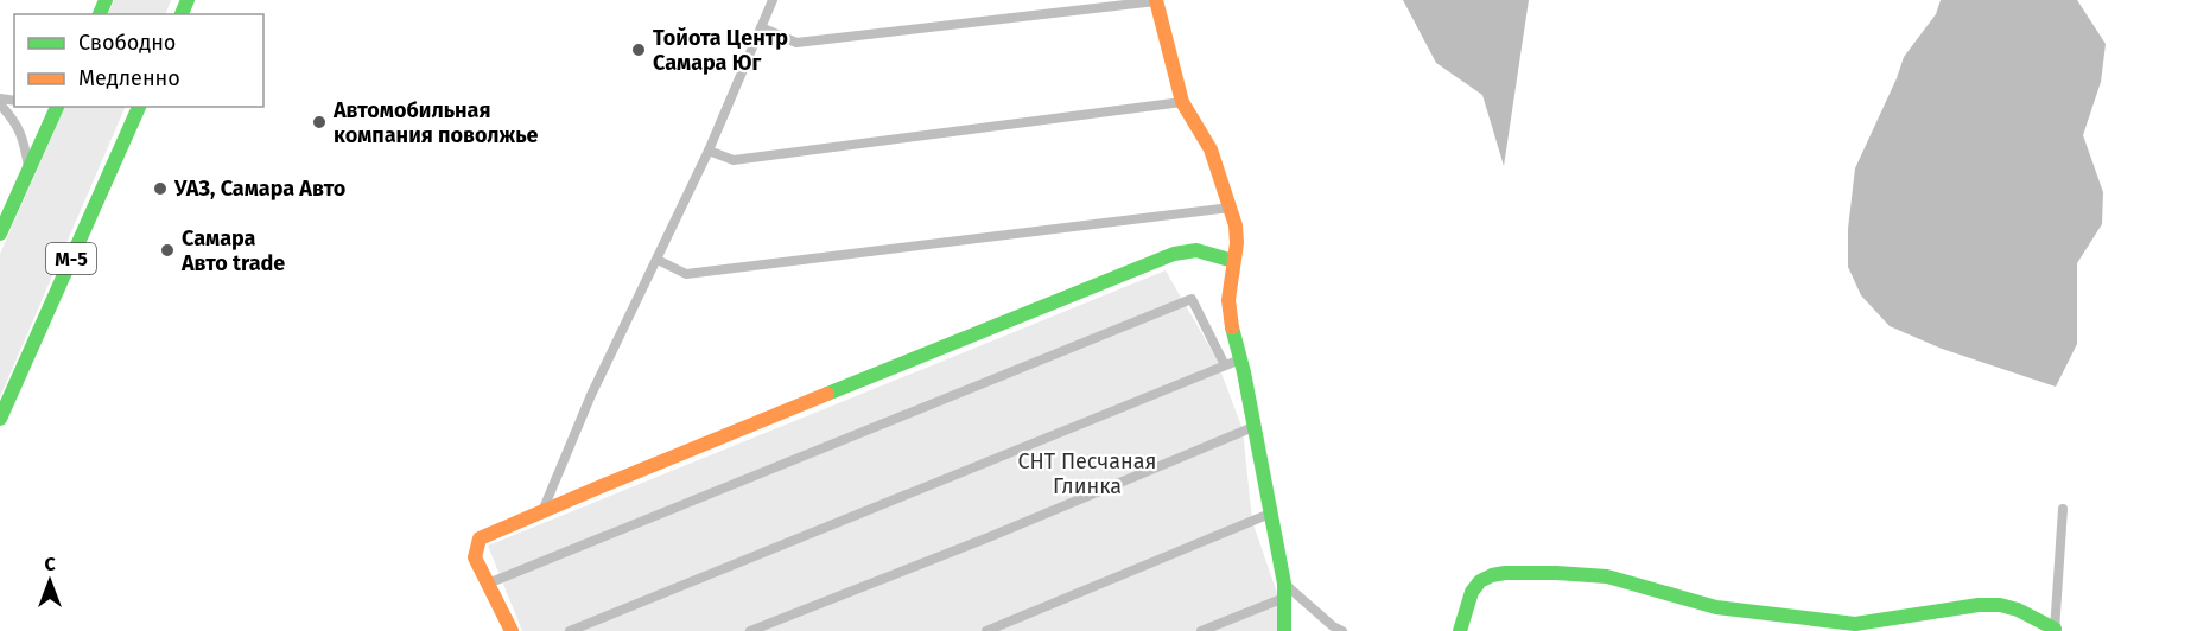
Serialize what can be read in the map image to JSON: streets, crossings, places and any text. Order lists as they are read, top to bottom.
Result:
{
  "streets": {
    "street": ["М-5"]
  },
  "parks": ["СНТ Песчаная Глинка"],
  "places": [
    "Тойота Центр Самара Юг",
    "Автомобильная компания поволжье",
    "УАЗ, Самара Авто",
    "Самара Авто trade"
  ],
  "legend": ["Свободно", "Медленно"],
  "north": "top"
}
